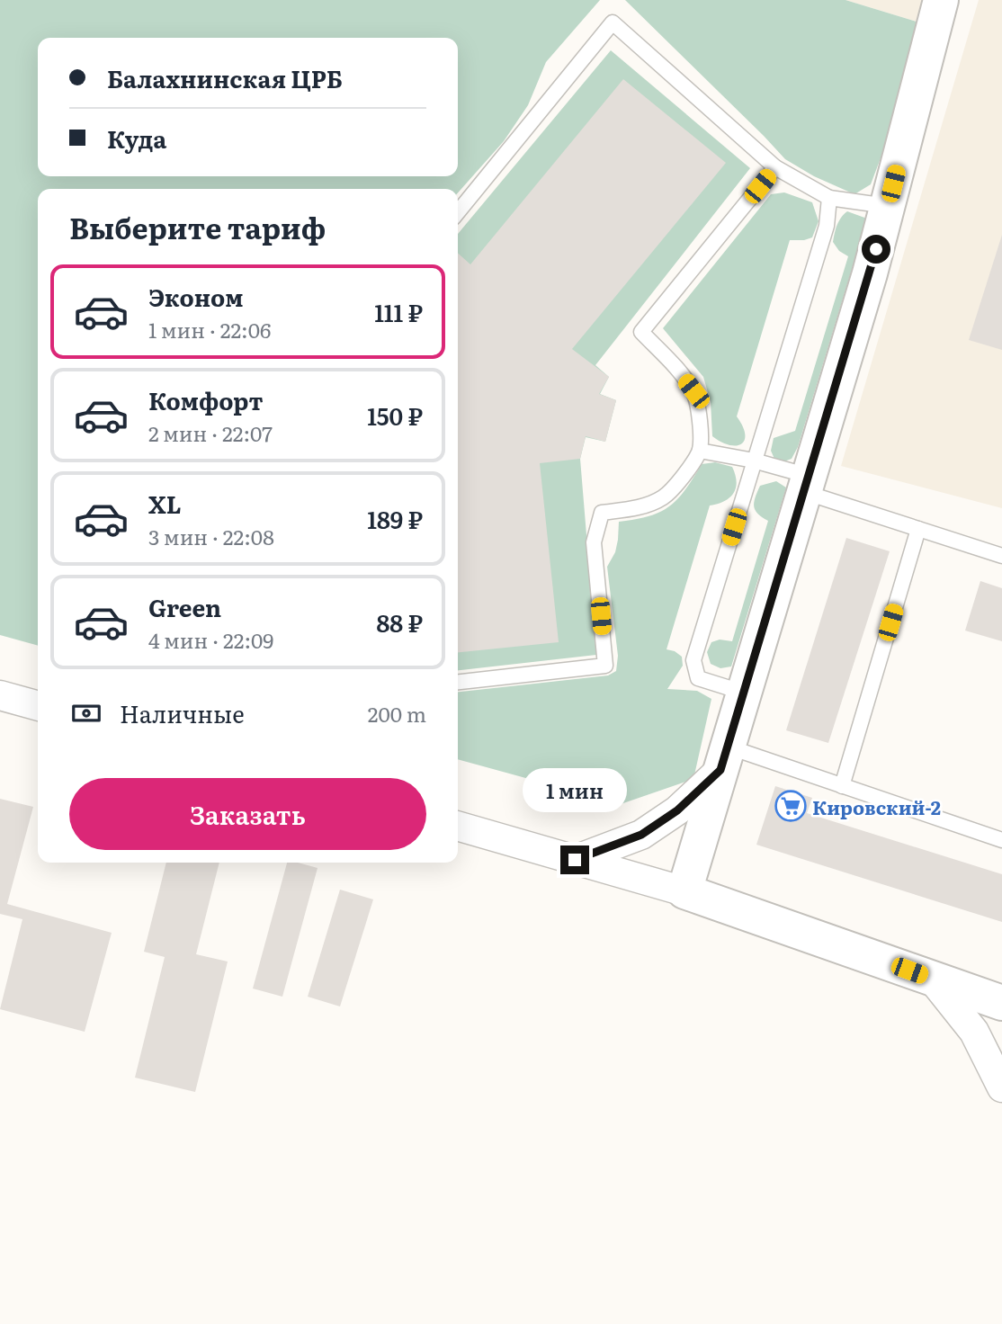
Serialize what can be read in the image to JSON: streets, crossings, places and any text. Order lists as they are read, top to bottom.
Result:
{
  "places": {
    "supermarket": ["Кировский-2"]
  },
  "page": {
    "banner": ["Балахнинская ЦРБ", "Куда"],
    "heading": "Выберите тариф",
    "list": [
      {
        "name": "Эконом",
        "note": "1 мин · 22:06",
        "value": "111 ₽"
      },
      {
        "name": "Комфорт",
        "note": "2 мин · 22:07",
        "value": "150 ₽"
      },
      {
        "name": "XL",
        "note": "3 мин · 22:08",
        "value": "189 ₽"
      },
      {
        "name": "Green",
        "note": "4 мин · 22:09",
        "value": "88 ₽"
      }
    ],
    "pay": ["Наличные", "200 m"],
    "buttons": "Заказать",
    "bubble": "1 мин"
  }
}
